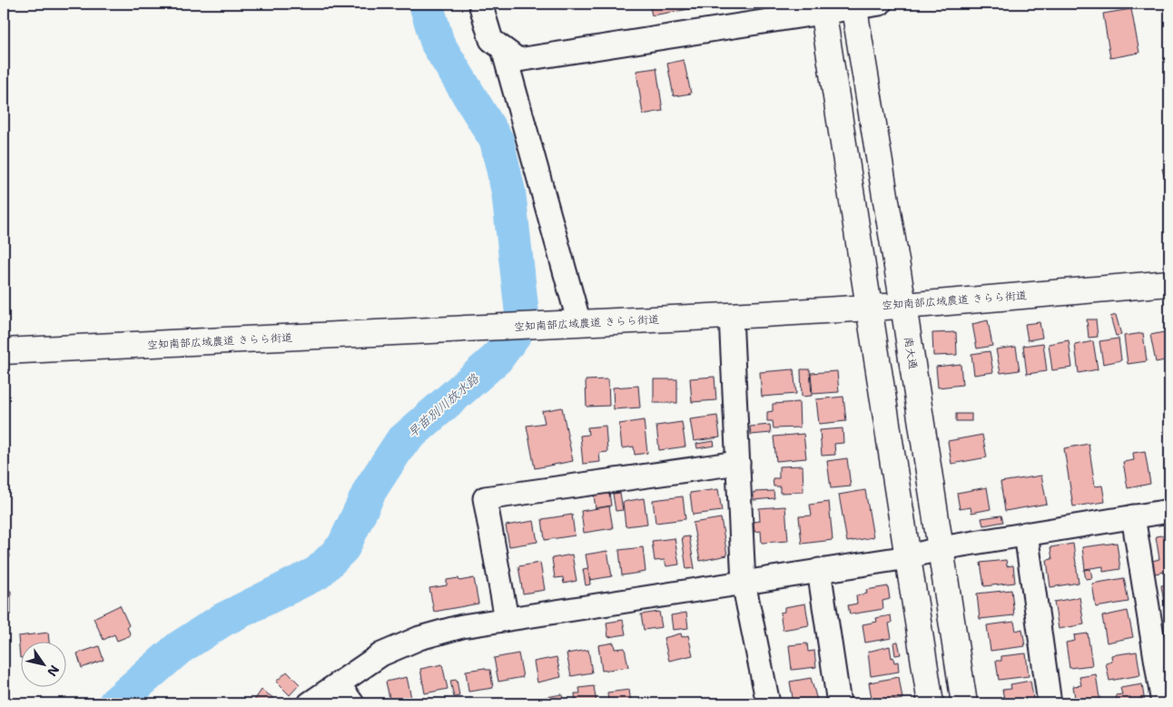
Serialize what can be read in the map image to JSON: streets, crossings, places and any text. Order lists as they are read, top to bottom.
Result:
{
  "streets": {
    "main road": ["空知南部広域農道 きらら街道", "南大通"]
  },
  "crossings": [
    ["空知南部広域農道 きらら街道", "南大通"]
  ],
  "water": ["早苗別川放水路"],
  "north": "bottom right"
}
